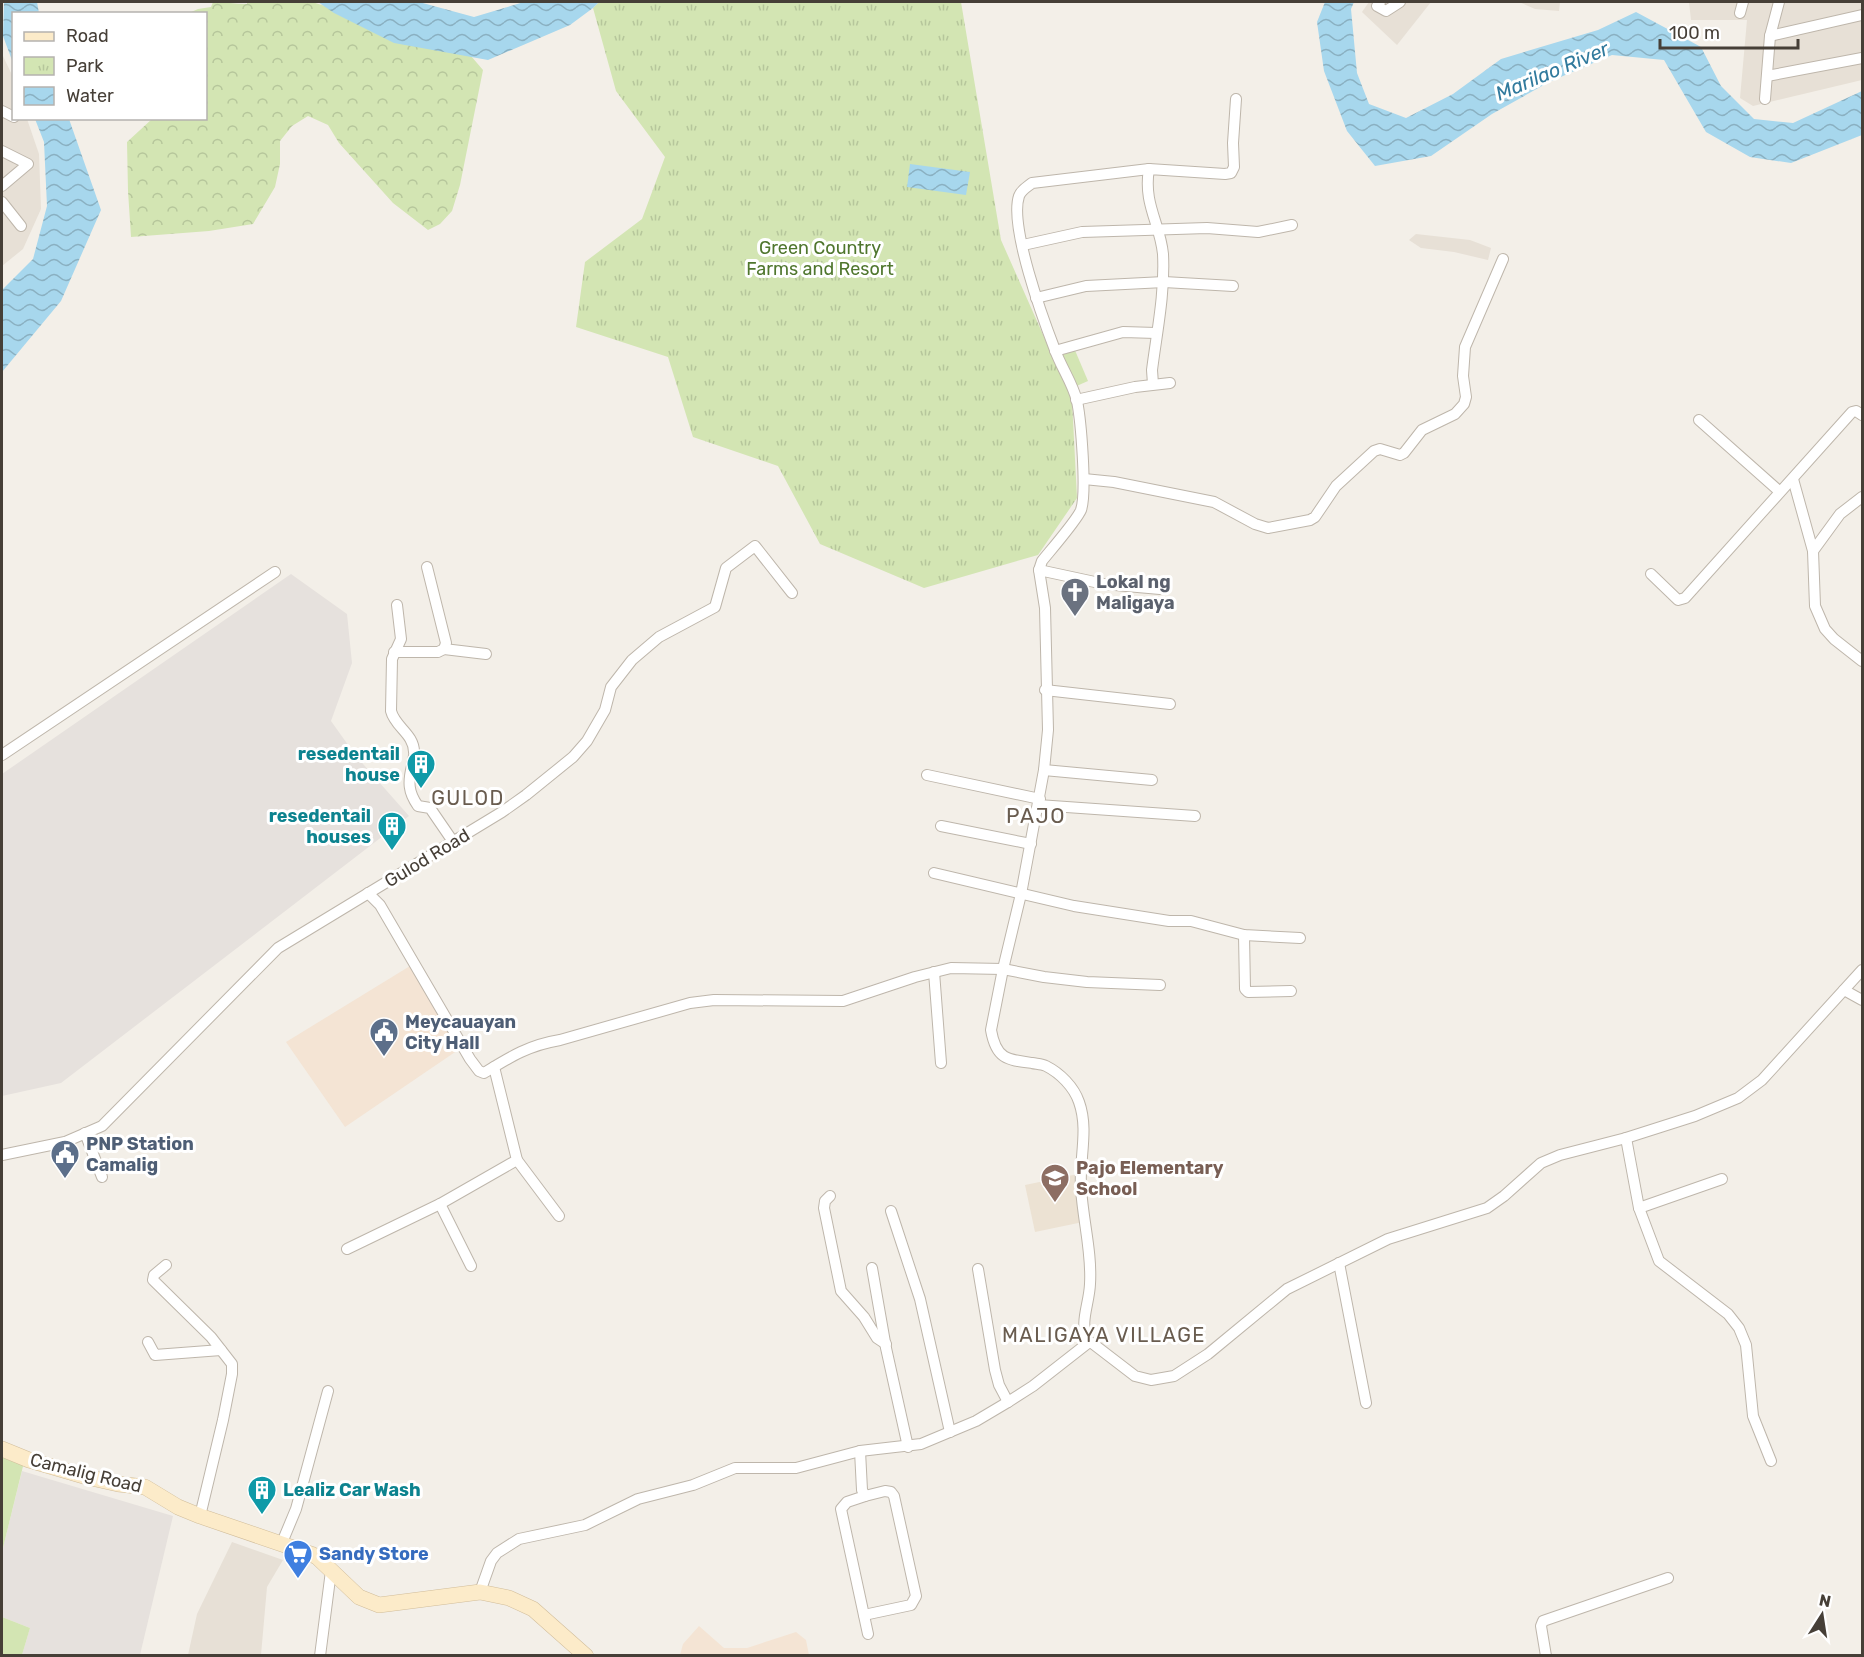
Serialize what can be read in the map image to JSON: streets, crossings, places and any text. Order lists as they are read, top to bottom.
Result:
{
  "streets": {
    "main road": ["Camalig Road"],
    "street": ["Gulod Road"]
  },
  "districts": ["GULOD", "PAJO", "MALIGAYA VILLAGE"],
  "water": ["Marilao River"],
  "parks": ["Green Country Farms and Resort"],
  "places": {
    "church": ["Lokal ng Maligaya"],
    "building": ["resedentail house", "resedentail houses", "Lealiz Car Wash"],
    "public building": ["Meycauayan City Hall", "PNP Station Camalig"],
    "school or university": ["Pajo Elementary School"],
    "supermarket": ["Sandy Store"]
  },
  "legend": ["Road", "Park", "Water"],
  "scale_bar": "100 m",
  "north": "top"
}
